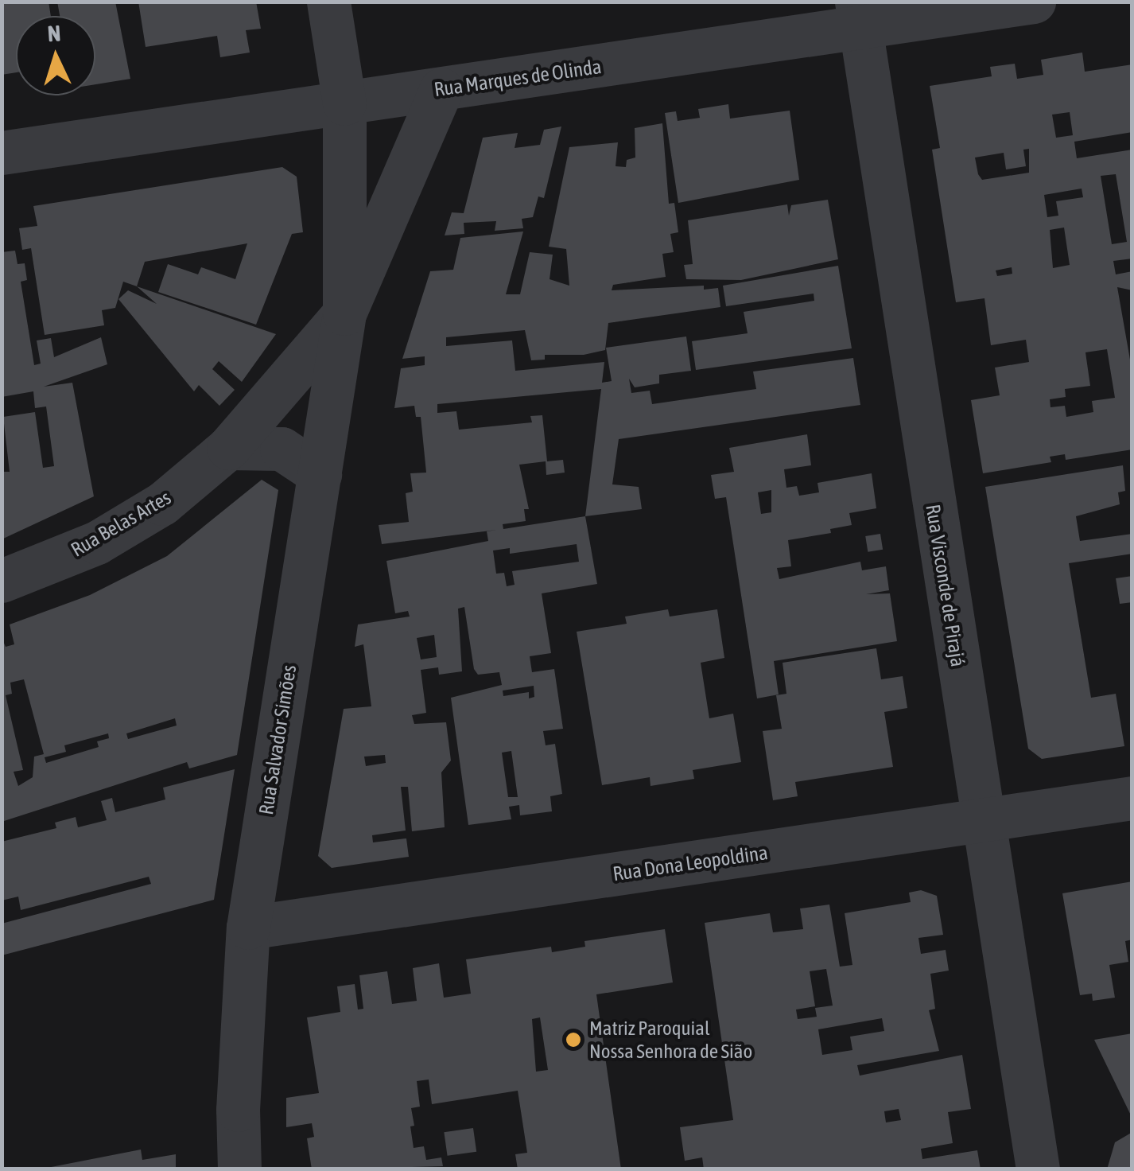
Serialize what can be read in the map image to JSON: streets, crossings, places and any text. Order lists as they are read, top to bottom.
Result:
{
  "streets": {
    "street": [
      "Rua Marques de Olinda",
      "Rua Belas Artes",
      "Rua Visconde de Pirajá",
      "Rua Salvador Simões",
      "Rua Dona Leopoldina"
    ]
  },
  "crossings": [
    ["Rua Marques de Olinda", "Rua Visconde de Pirajá"],
    ["Rua Marques de Olinda", "Rua Salvador Simões"],
    ["Rua Belas Artes", "Rua Salvador Simões"],
    ["Rua Visconde de Pirajá", "Rua Dona Leopoldina"],
    ["Rua Salvador Simões", "Rua Dona Leopoldina"]
  ],
  "places": ["Matriz Paroquial Nossa Senhora de Sião"],
  "north": "top"
}
